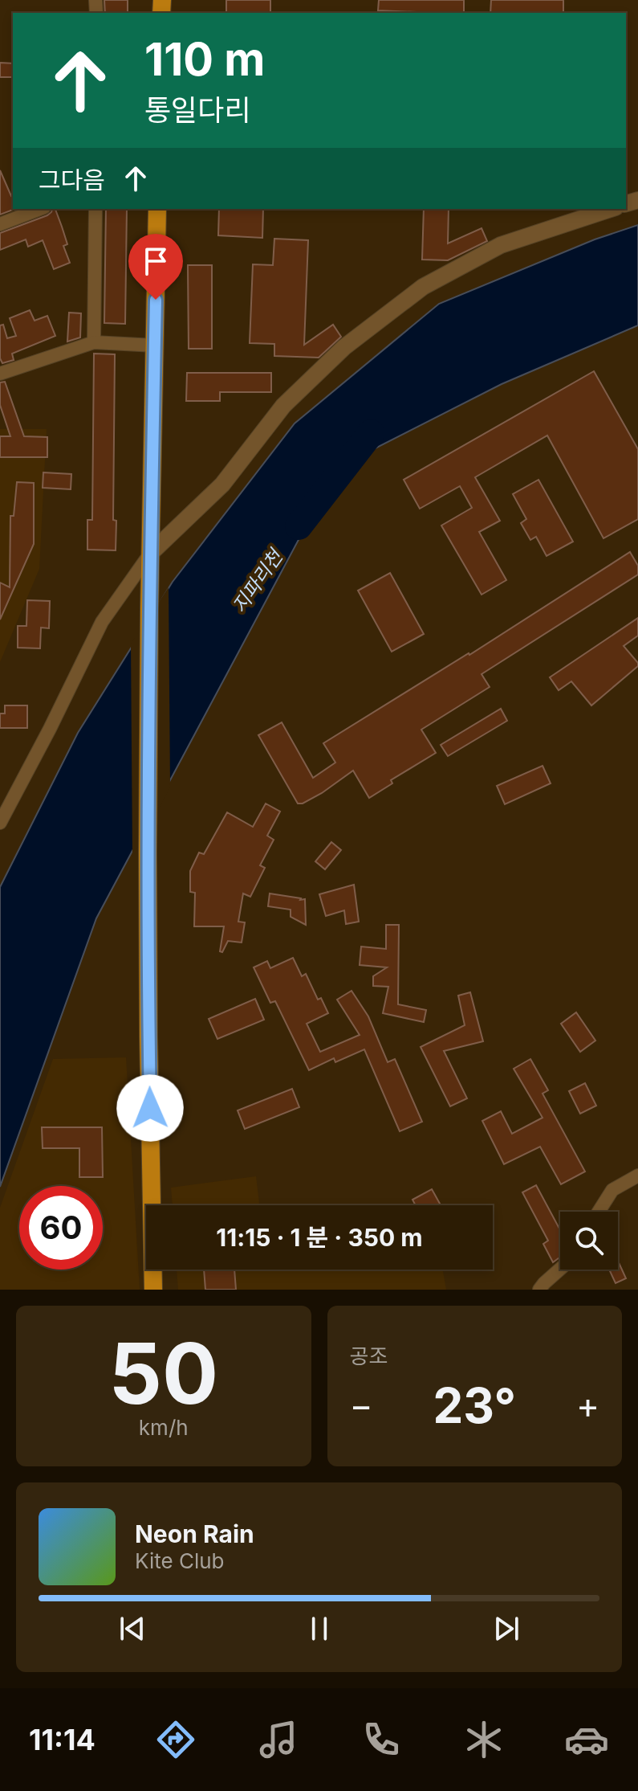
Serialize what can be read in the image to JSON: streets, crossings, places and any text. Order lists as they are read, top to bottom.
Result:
{
  "water": ["지파리천"],
  "page": {
    "turn": ["110 m", "통일다리"],
    "then": "그다음",
    "limit": "60",
    "trip": "11:15 · 1 분 · 350 m",
    "tile": [
      ["50", "km/h"],
      "공조"
    ],
    "heat": ["−", "23°", "+"],
    "song": ["Neon Rain", "Kite Club"],
    "tabs": "11:14"
  }
}
